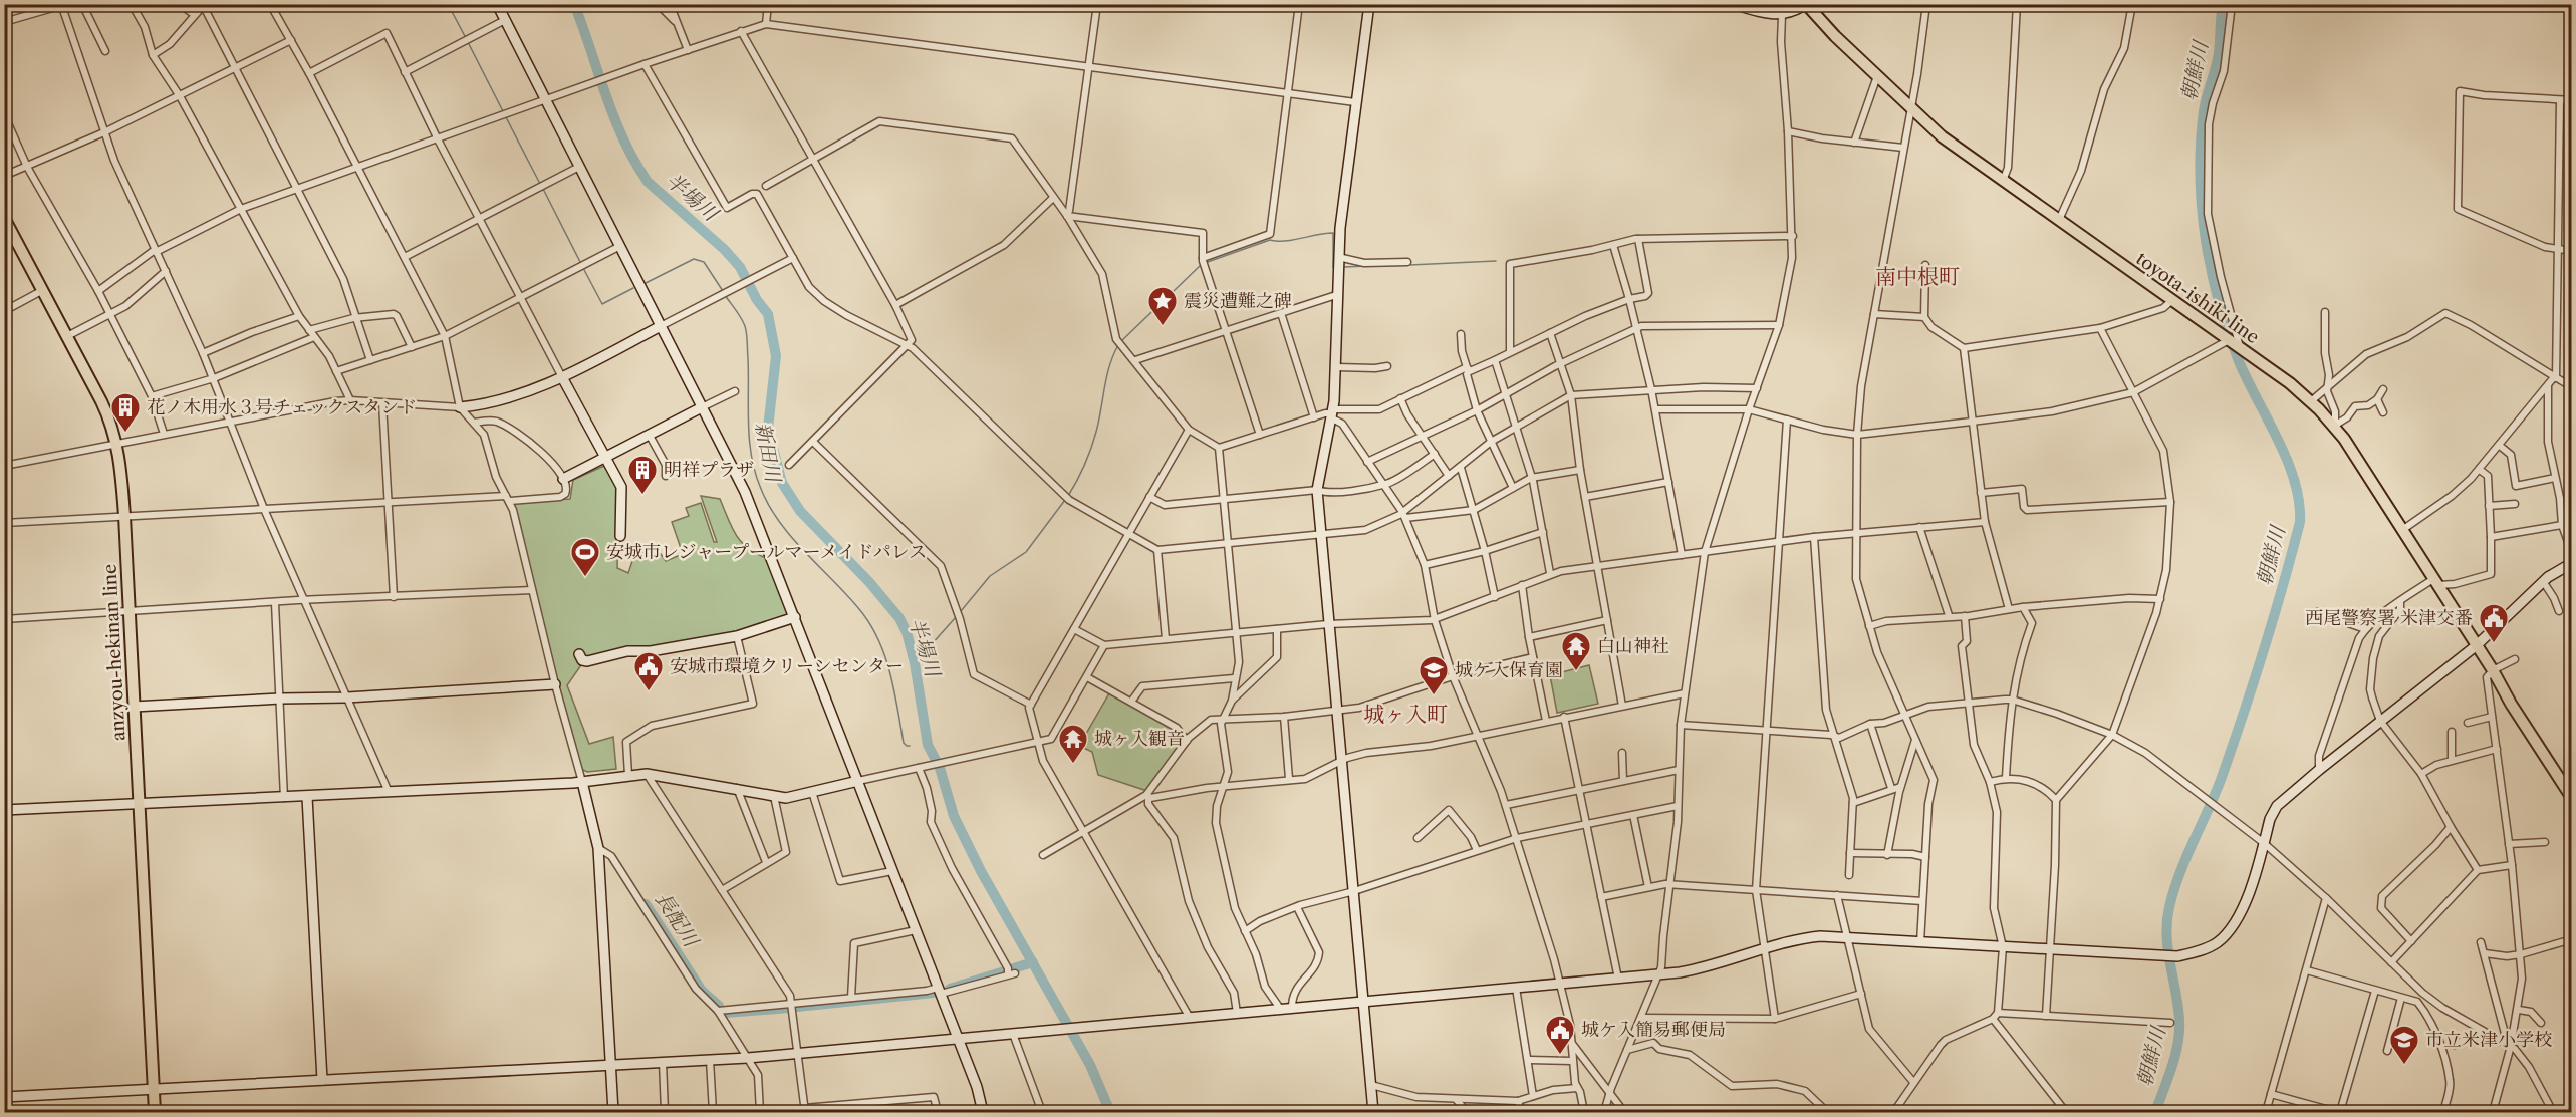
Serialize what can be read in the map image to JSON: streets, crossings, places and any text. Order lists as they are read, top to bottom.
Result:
{
  "streets": {
    "main road": ["toyota-ishiki line", "anzyou-hekinan line"]
  },
  "districts": ["南中根町", "城ヶ入町"],
  "water": [
    "朝鮮川",
    "半場川",
    "新田川",
    "長配川"
  ],
  "places": {
    "place": ["震災遭難之碑"],
    "building": ["花ノ木用水３号チェックスタンド", "明祥プラザ"],
    "sports": ["安城市レジャープールマーメイドパレス"],
    "public building": ["西尾警察署 米津交番", "安城市環境クリーンセンター", "城ケ入簡易郵便局"],
    "temple": ["白山神社", "城ヶ入観音"],
    "school or university": ["城ケ入保育園", "市立米津小学校"]
  }
}
